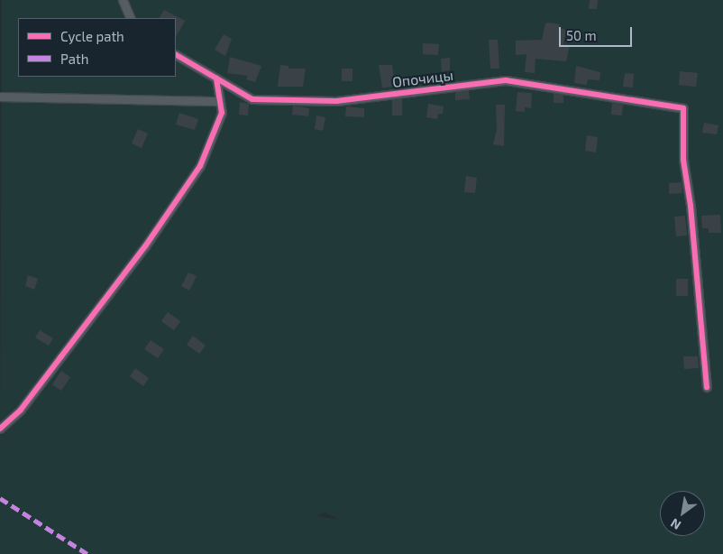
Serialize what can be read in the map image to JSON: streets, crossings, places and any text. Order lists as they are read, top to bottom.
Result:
{
  "streets": {
    "street": ["Опочицы"]
  },
  "legend": ["Cycle path", "Path"],
  "scale_bar": "50 m",
  "north": "bottom left"
}
